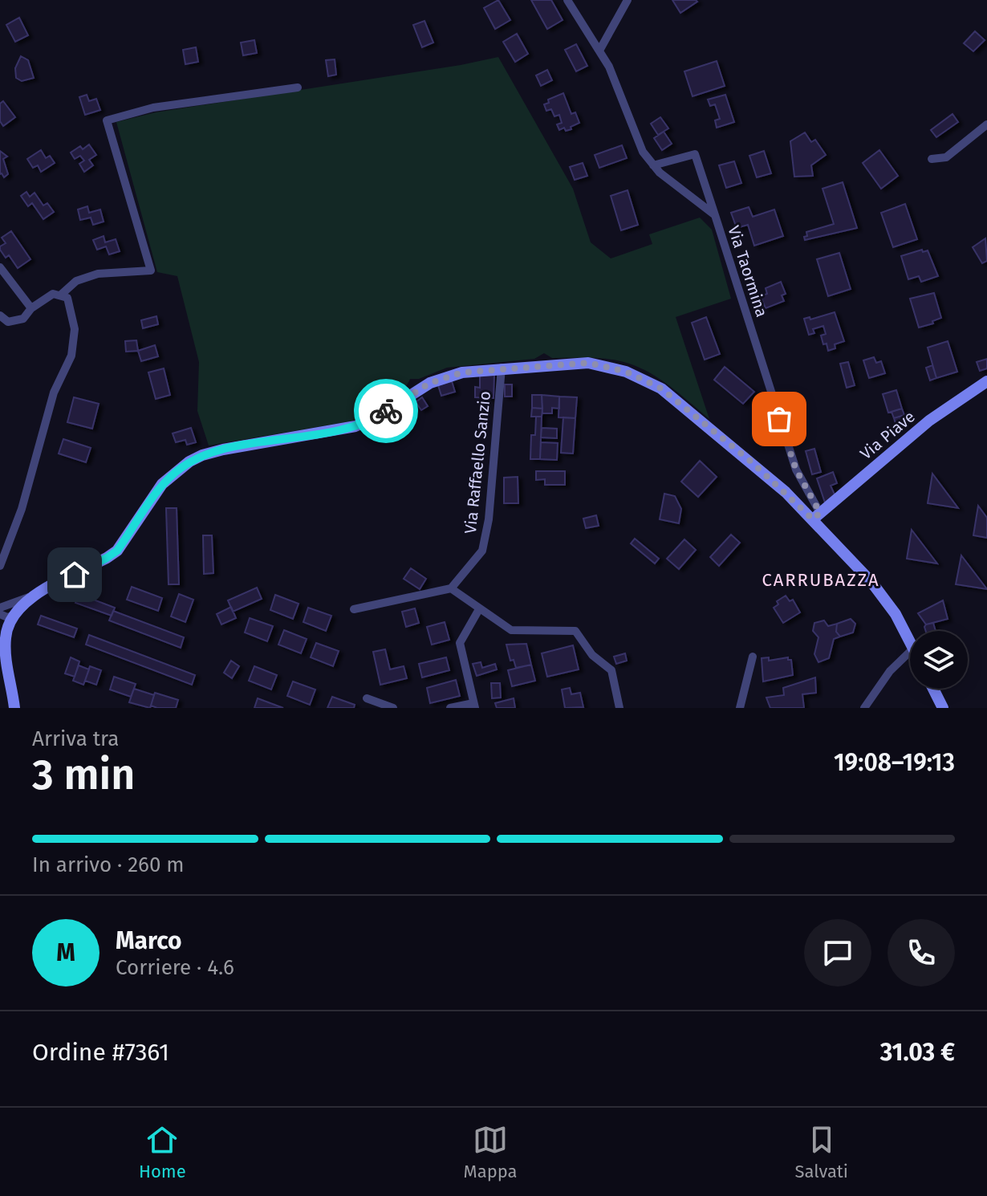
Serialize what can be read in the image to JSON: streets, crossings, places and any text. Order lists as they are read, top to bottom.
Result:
{
  "streets": {
    "main road": ["Via Piave"],
    "street": ["Via Taormina", "Via Raffaello Sanzio"]
  },
  "crossings": [
    ["Via Taormina", "Via Piave"]
  ],
  "districts": ["CARRUBAZZA"],
  "page": {
    "heading": ["3 min", "Arriva tra", "19:08–19:13"],
    "panel": [
      "Marco",
      "Corriere · 4.6",
      "Ordine #7361",
      "31.03 €"
    ],
    "bar": "In arrivo · 260 m",
    "round": "M",
    "tabs": ["Home", "Mappa", "Salvati"]
  }
}
